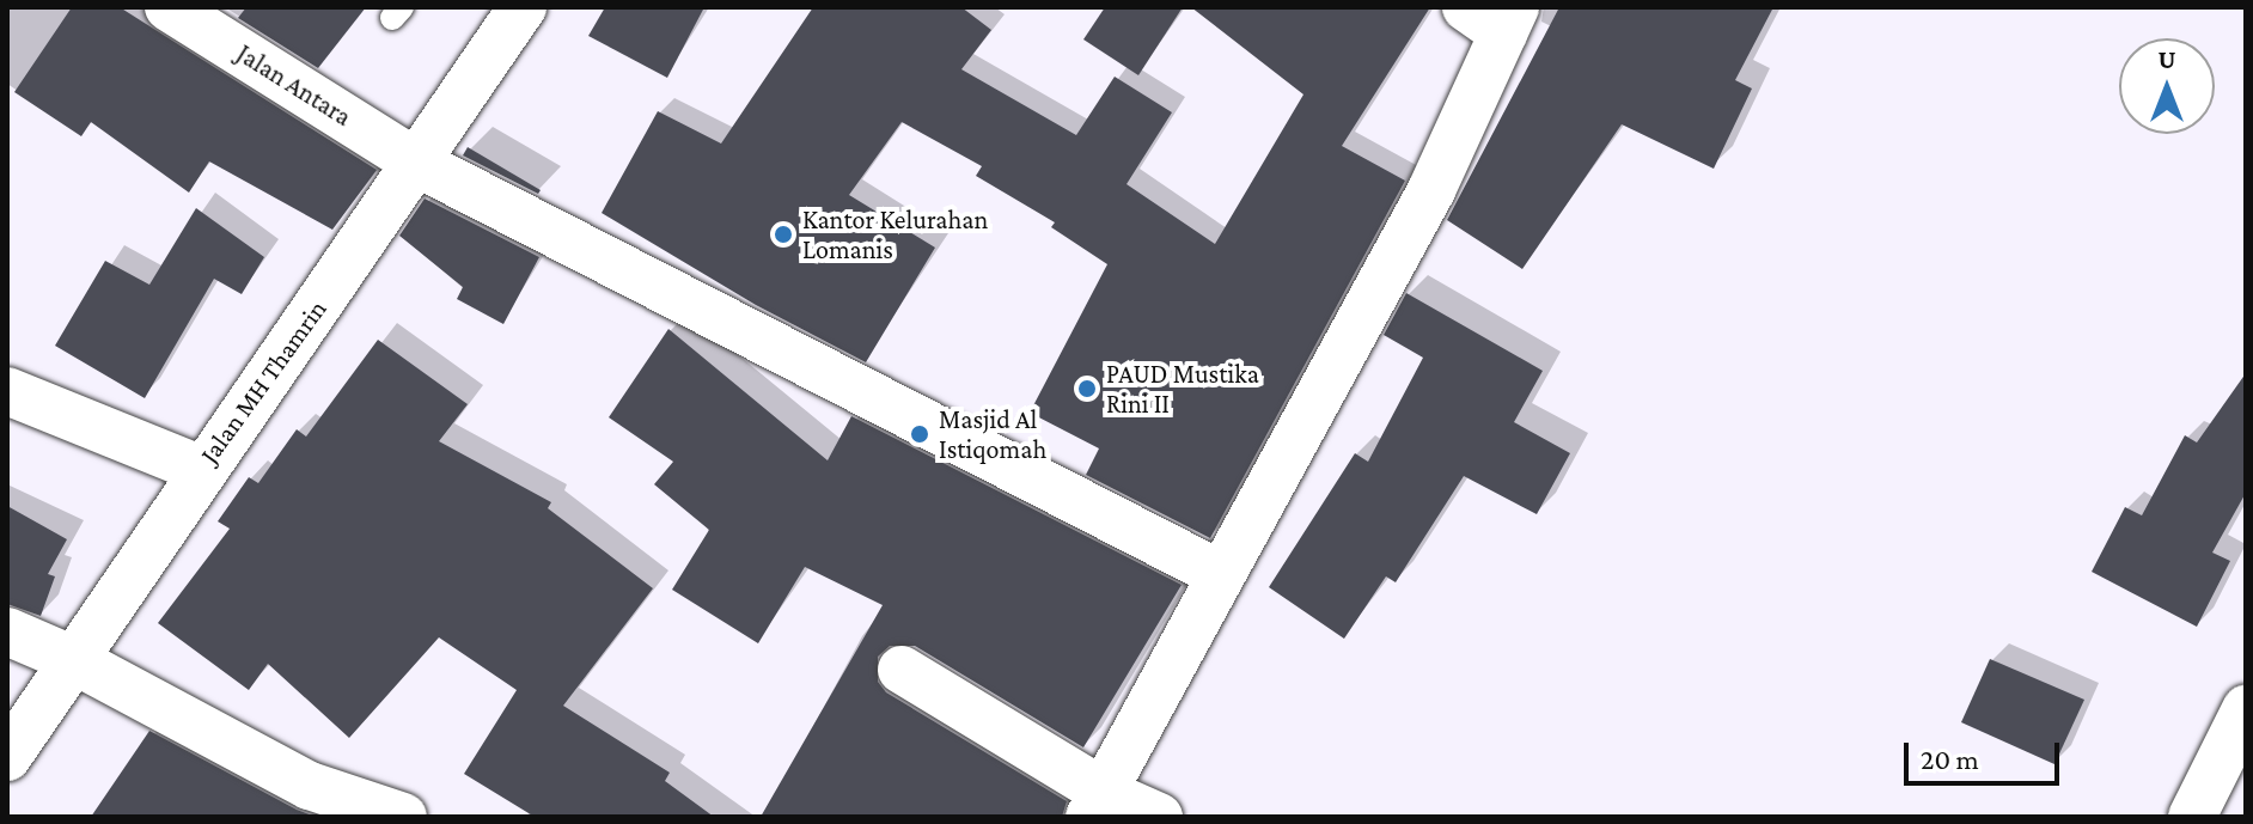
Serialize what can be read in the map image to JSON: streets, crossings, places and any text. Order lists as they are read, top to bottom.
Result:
{
  "streets": {
    "street": ["Jalan Antara", "Jalan MH Thamrin"]
  },
  "crossings": [
    ["Jalan Antara", "Jalan MH Thamrin"]
  ],
  "places": ["Kantor Kelurahan Lomanis", "PAUD Mustika Rini II", "Masjid Al Istiqomah"],
  "scale_bar": "20 m",
  "north": "top"
}
